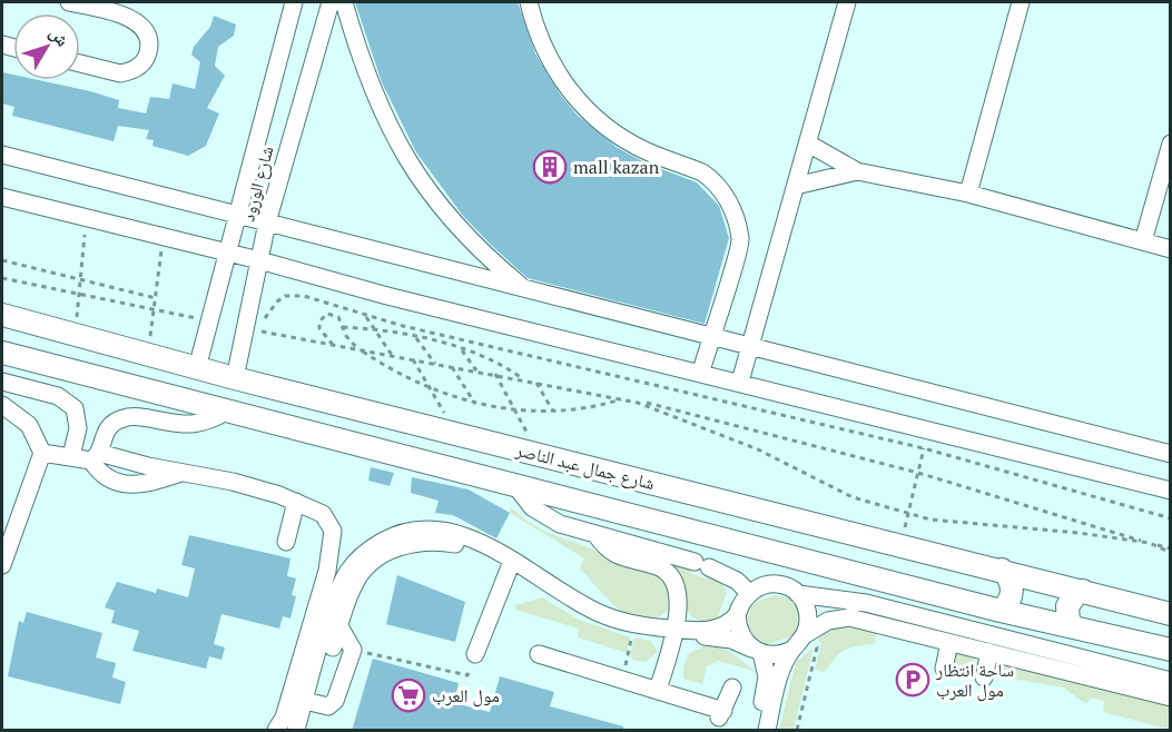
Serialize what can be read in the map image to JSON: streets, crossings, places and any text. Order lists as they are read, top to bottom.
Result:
{
  "streets": {
    "main road": ["شارع جمال عبد الناصر"],
    "street": ["شارع الورود"]
  },
  "crossings": [
    ["شارع الورود", "شارع جمال عبد الناصر"]
  ],
  "places": {
    "building": ["mall kazan"],
    "parking": ["ساحة انتظار مول العرب"],
    "supermarket": ["مول العرب"]
  },
  "north": "top right"
}
